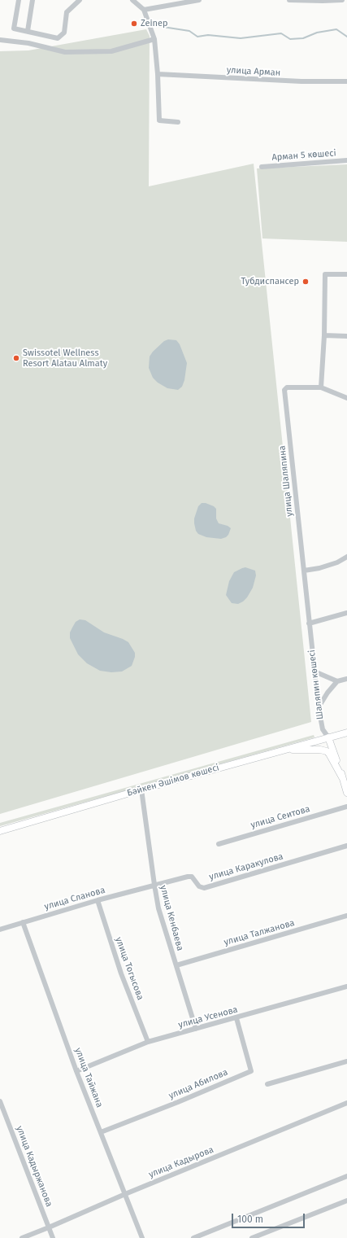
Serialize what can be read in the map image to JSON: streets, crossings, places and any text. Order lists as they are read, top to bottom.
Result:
{
  "streets": {
    "main road": ["Шаляпин көшесі", "Бәйкен Әшімов көшесі"],
    "street": [
      "улица Арман",
      "Арман 5 көшесі",
      "улица Шаляпина",
      "улица Сеитова",
      "улица Каракулова",
      "улица Сланова",
      "улица Кенбаева",
      "улица Талжанова",
      "улица Тогысова",
      "улица Усенова",
      "улица Тайжана",
      "улица Абилова",
      "улица Кадырова",
      "улица Кадыржанова"
    ]
  },
  "crossings": [
    ["улица Шаляпина", "Шаляпин көшесі"],
    ["Шаляпин көшесі", "Бәйкен Әшімов көшесі"],
    ["Бәйкен Әшімов көшесі", "улица Кенбаева"],
    ["улица Каракулова", "улица Сланова"],
    ["улица Каракулова", "улица Кенбаева"],
    ["улица Сланова", "улица Кенбаева"],
    ["улица Сланова", "улица Тогысова"],
    ["улица Сланова", "улица Тайжана"],
    ["улица Кенбаева", "улица Талжанова"],
    ["улица Кенбаева", "улица Усенова"],
    ["улица Тогысова", "улица Усенова"],
    ["улица Усенова", "улица Тайжана"],
    ["улица Усенова", "улица Абилова"],
    ["улица Тайжана", "улица Абилова"],
    ["улица Тайжана", "улица Кадырова"],
    ["улица Кадырова", "улица Кадыржанова"]
  ],
  "places": ["Zeinep", "Тубдиспансер", "Swissotel Wellness Resort Alatau Almaty"],
  "scale_bar": "100 m"
}
